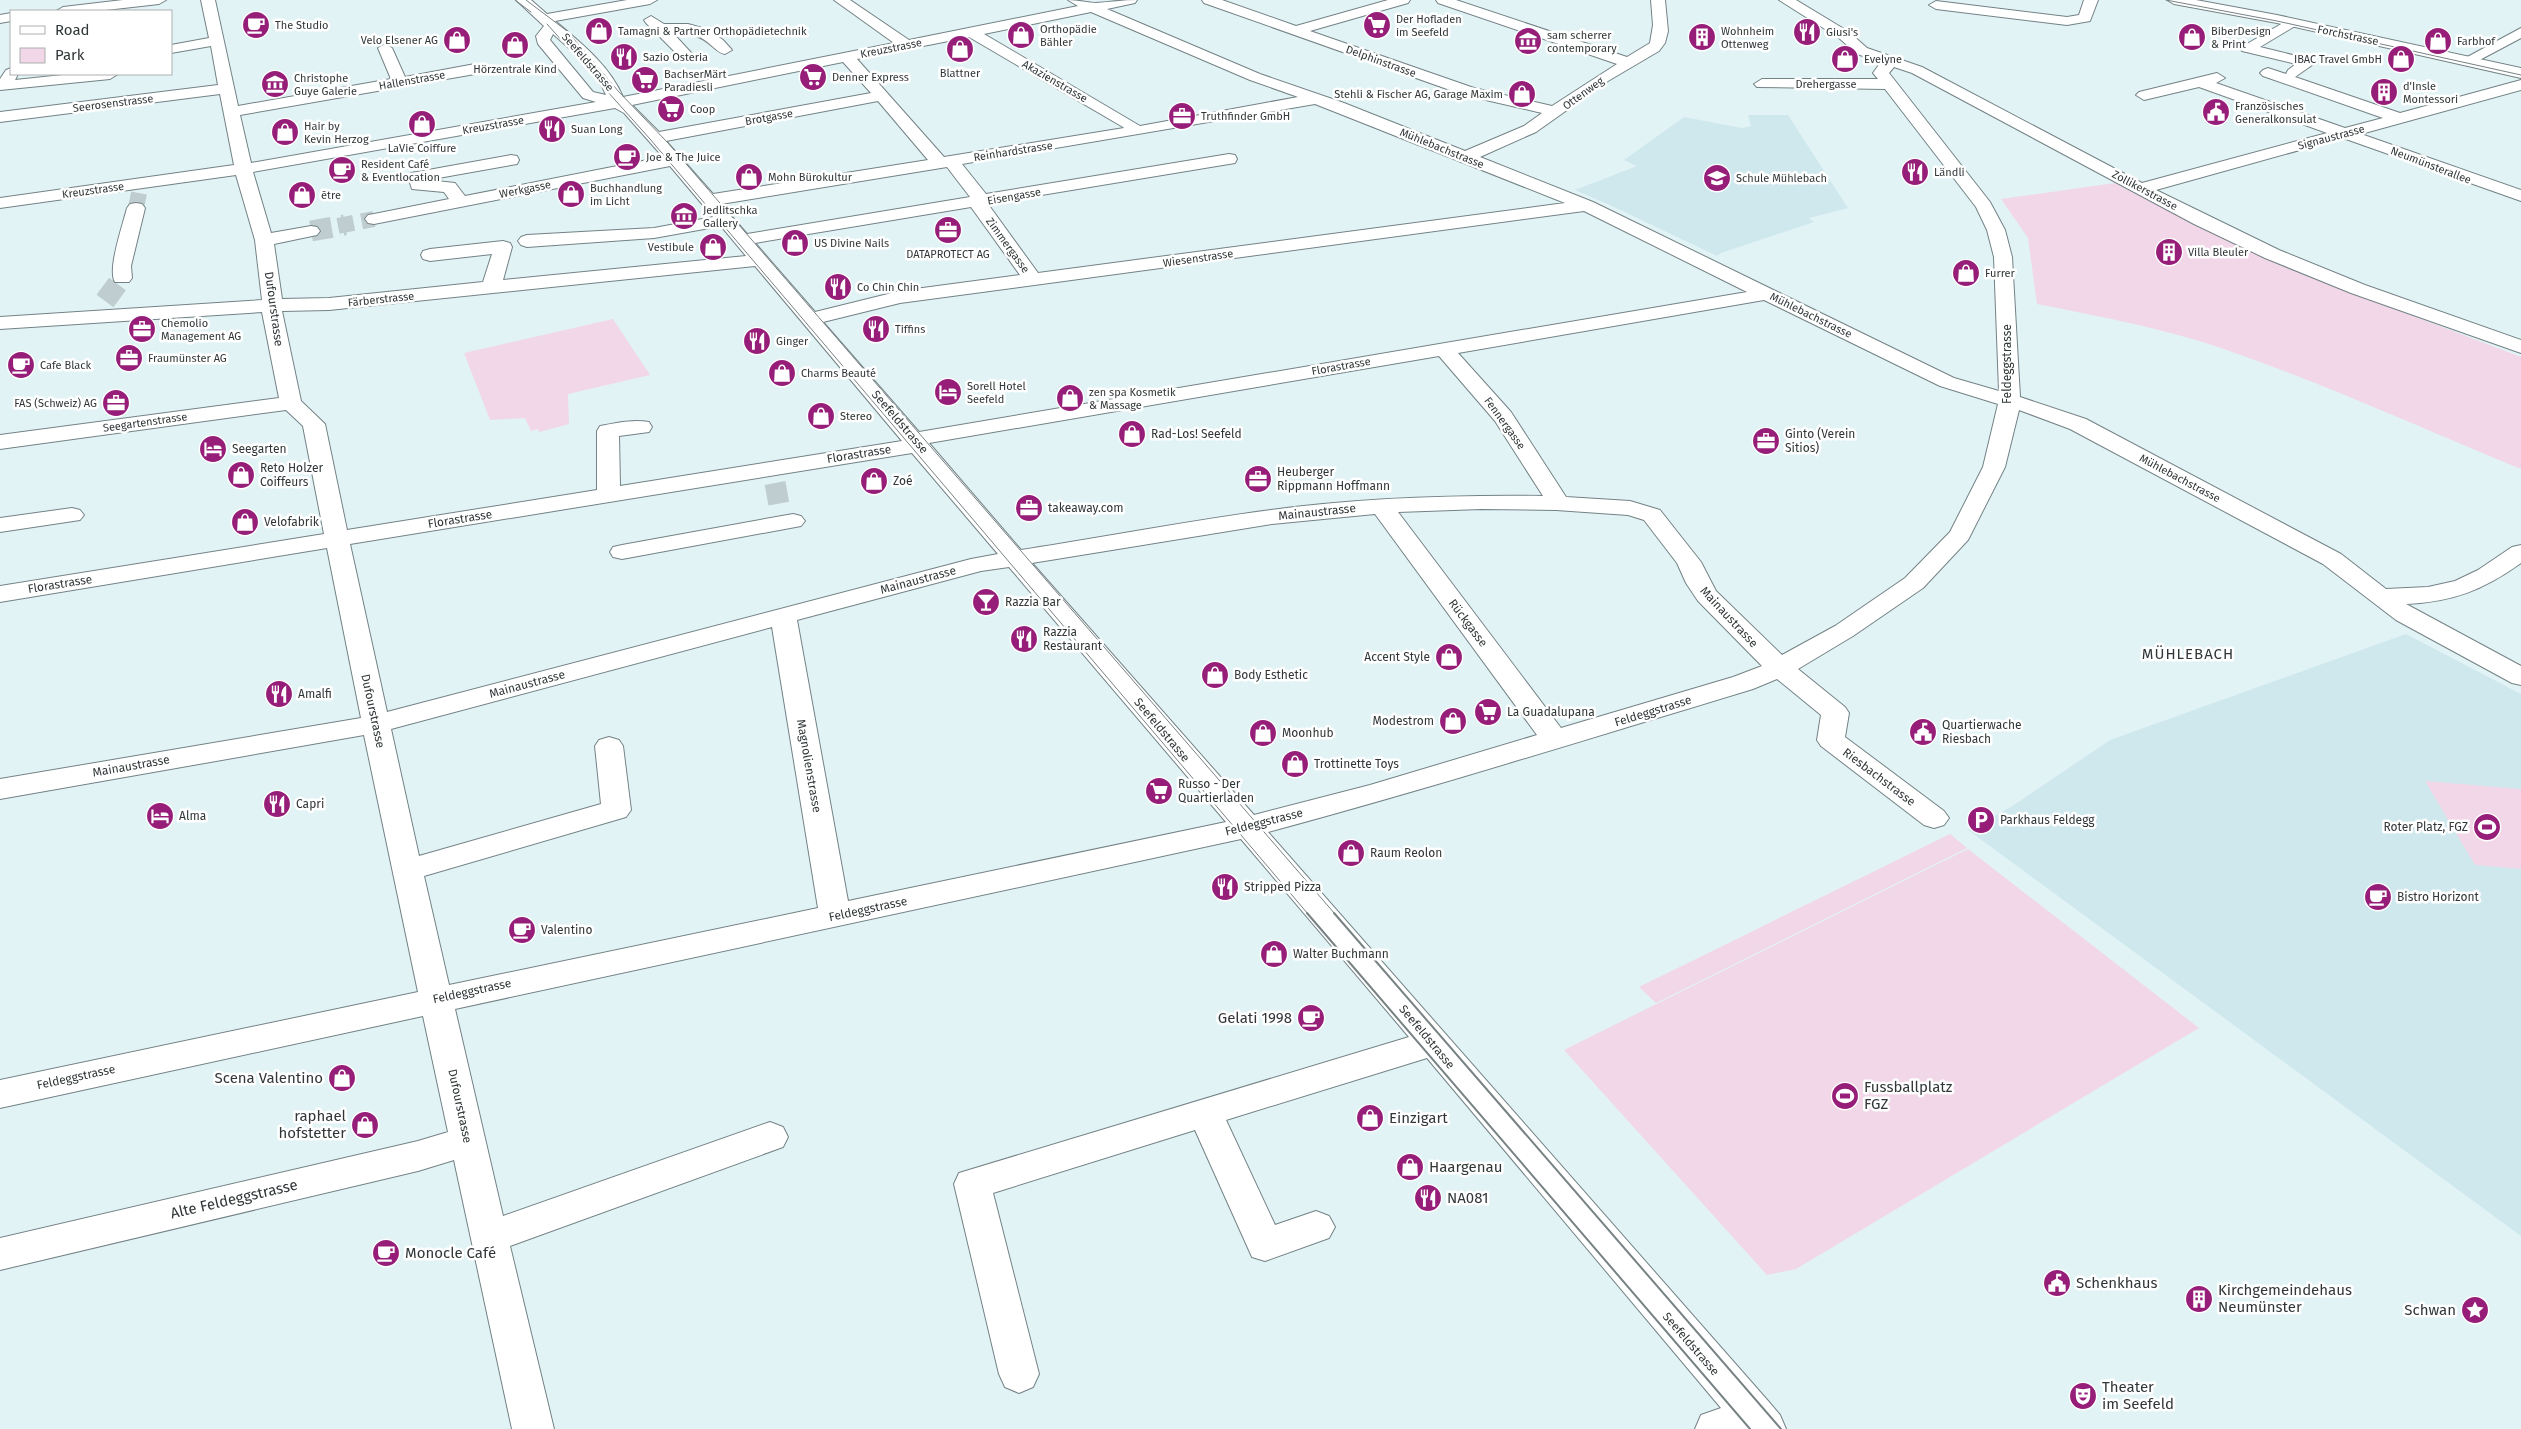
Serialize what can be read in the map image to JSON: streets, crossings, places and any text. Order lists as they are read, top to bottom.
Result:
{
  "streets": {
    "street": [
      "Forchstrasse",
      "Kreuzstrasse",
      "Delphinstrasse",
      "Seefeldstrasse",
      "Hallenstrasse",
      "Akazienstrasse",
      "Drehergasse",
      "Ottenweg",
      "Seerosenstrasse",
      "Brotgasse",
      "Signaustrasse",
      "Mühlebachstrasse",
      "Reinhardstrasse",
      "Neumünsterallee",
      "Werkgasse",
      "Zollikerstrasse",
      "Eisengasse",
      "Zimmergasse",
      "Wiesenstrasse",
      "Färberstrasse",
      "Dufourstrasse",
      "Feldeggstrasse",
      "Florastrasse",
      "Seegartenstrasse",
      "Fennergasse",
      "Mainaustrasse",
      "Rückgasse",
      "Magnolienstrasse",
      "Riesbachstrasse",
      "Alte Feldeggstrasse"
    ]
  },
  "crossings": [
    ["Kreuzstrasse", "Seefeldstrasse"],
    ["Kreuzstrasse", "Akazienstrasse"],
    ["Kreuzstrasse", "Mühlebachstrasse"],
    ["Kreuzstrasse", "Zimmergasse"],
    ["Kreuzstrasse", "Dufourstrasse"],
    ["Delphinstrasse", "Ottenweg"],
    ["Seefeldstrasse", "Brotgasse"],
    ["Seefeldstrasse", "Reinhardstrasse"],
    ["Seefeldstrasse", "Werkgasse"],
    ["Seefeldstrasse", "Eisengasse"],
    ["Seefeldstrasse", "Wiesenstrasse"],
    ["Seefeldstrasse", "Färberstrasse"],
    ["Seefeldstrasse", "Feldeggstrasse"],
    ["Seefeldstrasse", "Florastrasse"],
    ["Seefeldstrasse", "Mainaustrasse"],
    ["Hallenstrasse", "Dufourstrasse"],
    ["Akazienstrasse", "Reinhardstrasse"],
    ["Drehergasse", "Zollikerstrasse"],
    ["Drehergasse", "Feldeggstrasse"],
    ["Ottenweg", "Mühlebachstrasse"],
    ["Seerosenstrasse", "Dufourstrasse"],
    ["Brotgasse", "Zimmergasse"],
    ["Signaustrasse", "Neumünsterallee"],
    ["Signaustrasse", "Zollikerstrasse"],
    ["Mühlebachstrasse", "Reinhardstrasse"],
    ["Mühlebachstrasse", "Wiesenstrasse"],
    ["Mühlebachstrasse", "Feldeggstrasse"],
    ["Mühlebachstrasse", "Florastrasse"],
    ["Reinhardstrasse", "Zimmergasse"],
    ["Zollikerstrasse", "Feldeggstrasse"],
    ["Eisengasse", "Zimmergasse"],
    ["Zimmergasse", "Wiesenstrasse"],
    ["Färberstrasse", "Dufourstrasse"],
    ["Dufourstrasse", "Feldeggstrasse"],
    ["Dufourstrasse", "Florastrasse"],
    ["Dufourstrasse", "Seegartenstrasse"],
    ["Dufourstrasse", "Mainaustrasse"],
    ["Dufourstrasse", "Alte Feldeggstrasse"],
    ["Feldeggstrasse", "Mainaustrasse"],
    ["Feldeggstrasse", "Rückgasse"],
    ["Feldeggstrasse", "Magnolienstrasse"],
    ["Feldeggstrasse", "Riesbachstrasse"],
    ["Florastrasse", "Fennergasse"],
    ["Fennergasse", "Mainaustrasse"],
    ["Mainaustrasse", "Rückgasse"],
    ["Mainaustrasse", "Magnolienstrasse"],
    ["Mainaustrasse", "Riesbachstrasse"]
  ],
  "districts": ["MÜHLEBACH"],
  "places": {
    "cafe": [
      "The Studio",
      "Joe & The Juice",
      "Resident Café & Eventlocation",
      "Cafe Black",
      "Bistro Horizont",
      "Valentino",
      "Gelati 1998",
      "Monocle Café"
    ],
    "supermarket": [
      "Der Hofladen im Seefeld",
      "Denner Express",
      "BachserMärt Paradiesli",
      "Coop",
      "La Guadalupana",
      "Russo - Der Quartierladen"
    ],
    "shop": [
      "Tamagni & Partner Orthopädietechnik",
      "Orthopädie Bähler",
      "BiberDesign & Print",
      "Velo Elsener AG",
      "Farbhof",
      "Hörzentrale Kind",
      "Blattner",
      "Evelyne",
      "IBAC Travel GmbH",
      "Stehli & Fischer AG, Garage Maxim",
      "LaVie Coiffure",
      "Hair by Kevin Herzog",
      "Mohn Bürokultur",
      "Buchhandlung im Licht",
      "ētre",
      "US Divine Nails",
      "Vestibule",
      "Furrer",
      "Charms Beauté",
      "zen spa Kosmetik & Massage",
      "Stereo",
      "Rad-Los! Seefeld",
      "Reto Holzer Coiffeurs",
      "Zoé",
      "Velofabrik",
      "Accent Style",
      "Body Esthetic",
      "Modestrom",
      "Moonhub",
      "Trottinette Toys",
      "Raum Reolon",
      "Walter Buchmann",
      "Scena Valentino",
      "Einzigart",
      "raphael hofstetter",
      "Haargenau"
    ],
    "restaurant": [
      "Giusi's",
      "Sazio Osteria",
      "Suan Long",
      "Ländli",
      "Co Chin Chin",
      "Tiffins",
      "Ginger",
      "Razzia Restaurant",
      "Amalfi",
      "Capri",
      "Stripped Pizza",
      "NA081"
    ],
    "building": [
      "Wohnheim Ottenweg",
      "d'Insle Montessori",
      "Villa Bleuler",
      "Kirchgemeindehaus Neumünster"
    ],
    "museum": ["sam scherrer contemporary", "Christophe Guye Galerie", "Jedlitschka Gallery"],
    "public building": ["Französisches Generalkonsulat", "Quartierwache Riesbach", "Schenkhaus"],
    "office": [
      "Truthfinder GmbH",
      "DATAPROTECT AG",
      "Chemolio Management AG",
      "Fraumünster AG",
      "FAS (Schweiz) AG",
      "Ginto (Verein Sitios)",
      "Heuberger Rippmann Hoffmann",
      "takeaway.com"
    ],
    "school or university": ["Schule Mühlebach"],
    "hotel": ["Sorell Hotel Seefeld", "Seegarten", "Alma"],
    "bar": ["Razzia Bar"],
    "parking": ["Parkhaus Feldegg"],
    "sports": ["Roter Platz, FGZ", "Fussballplatz FGZ"],
    "place": ["Schwan"],
    "theatre": ["Theater im Seefeld"]
  },
  "legend": ["Road", "Park"]
}
